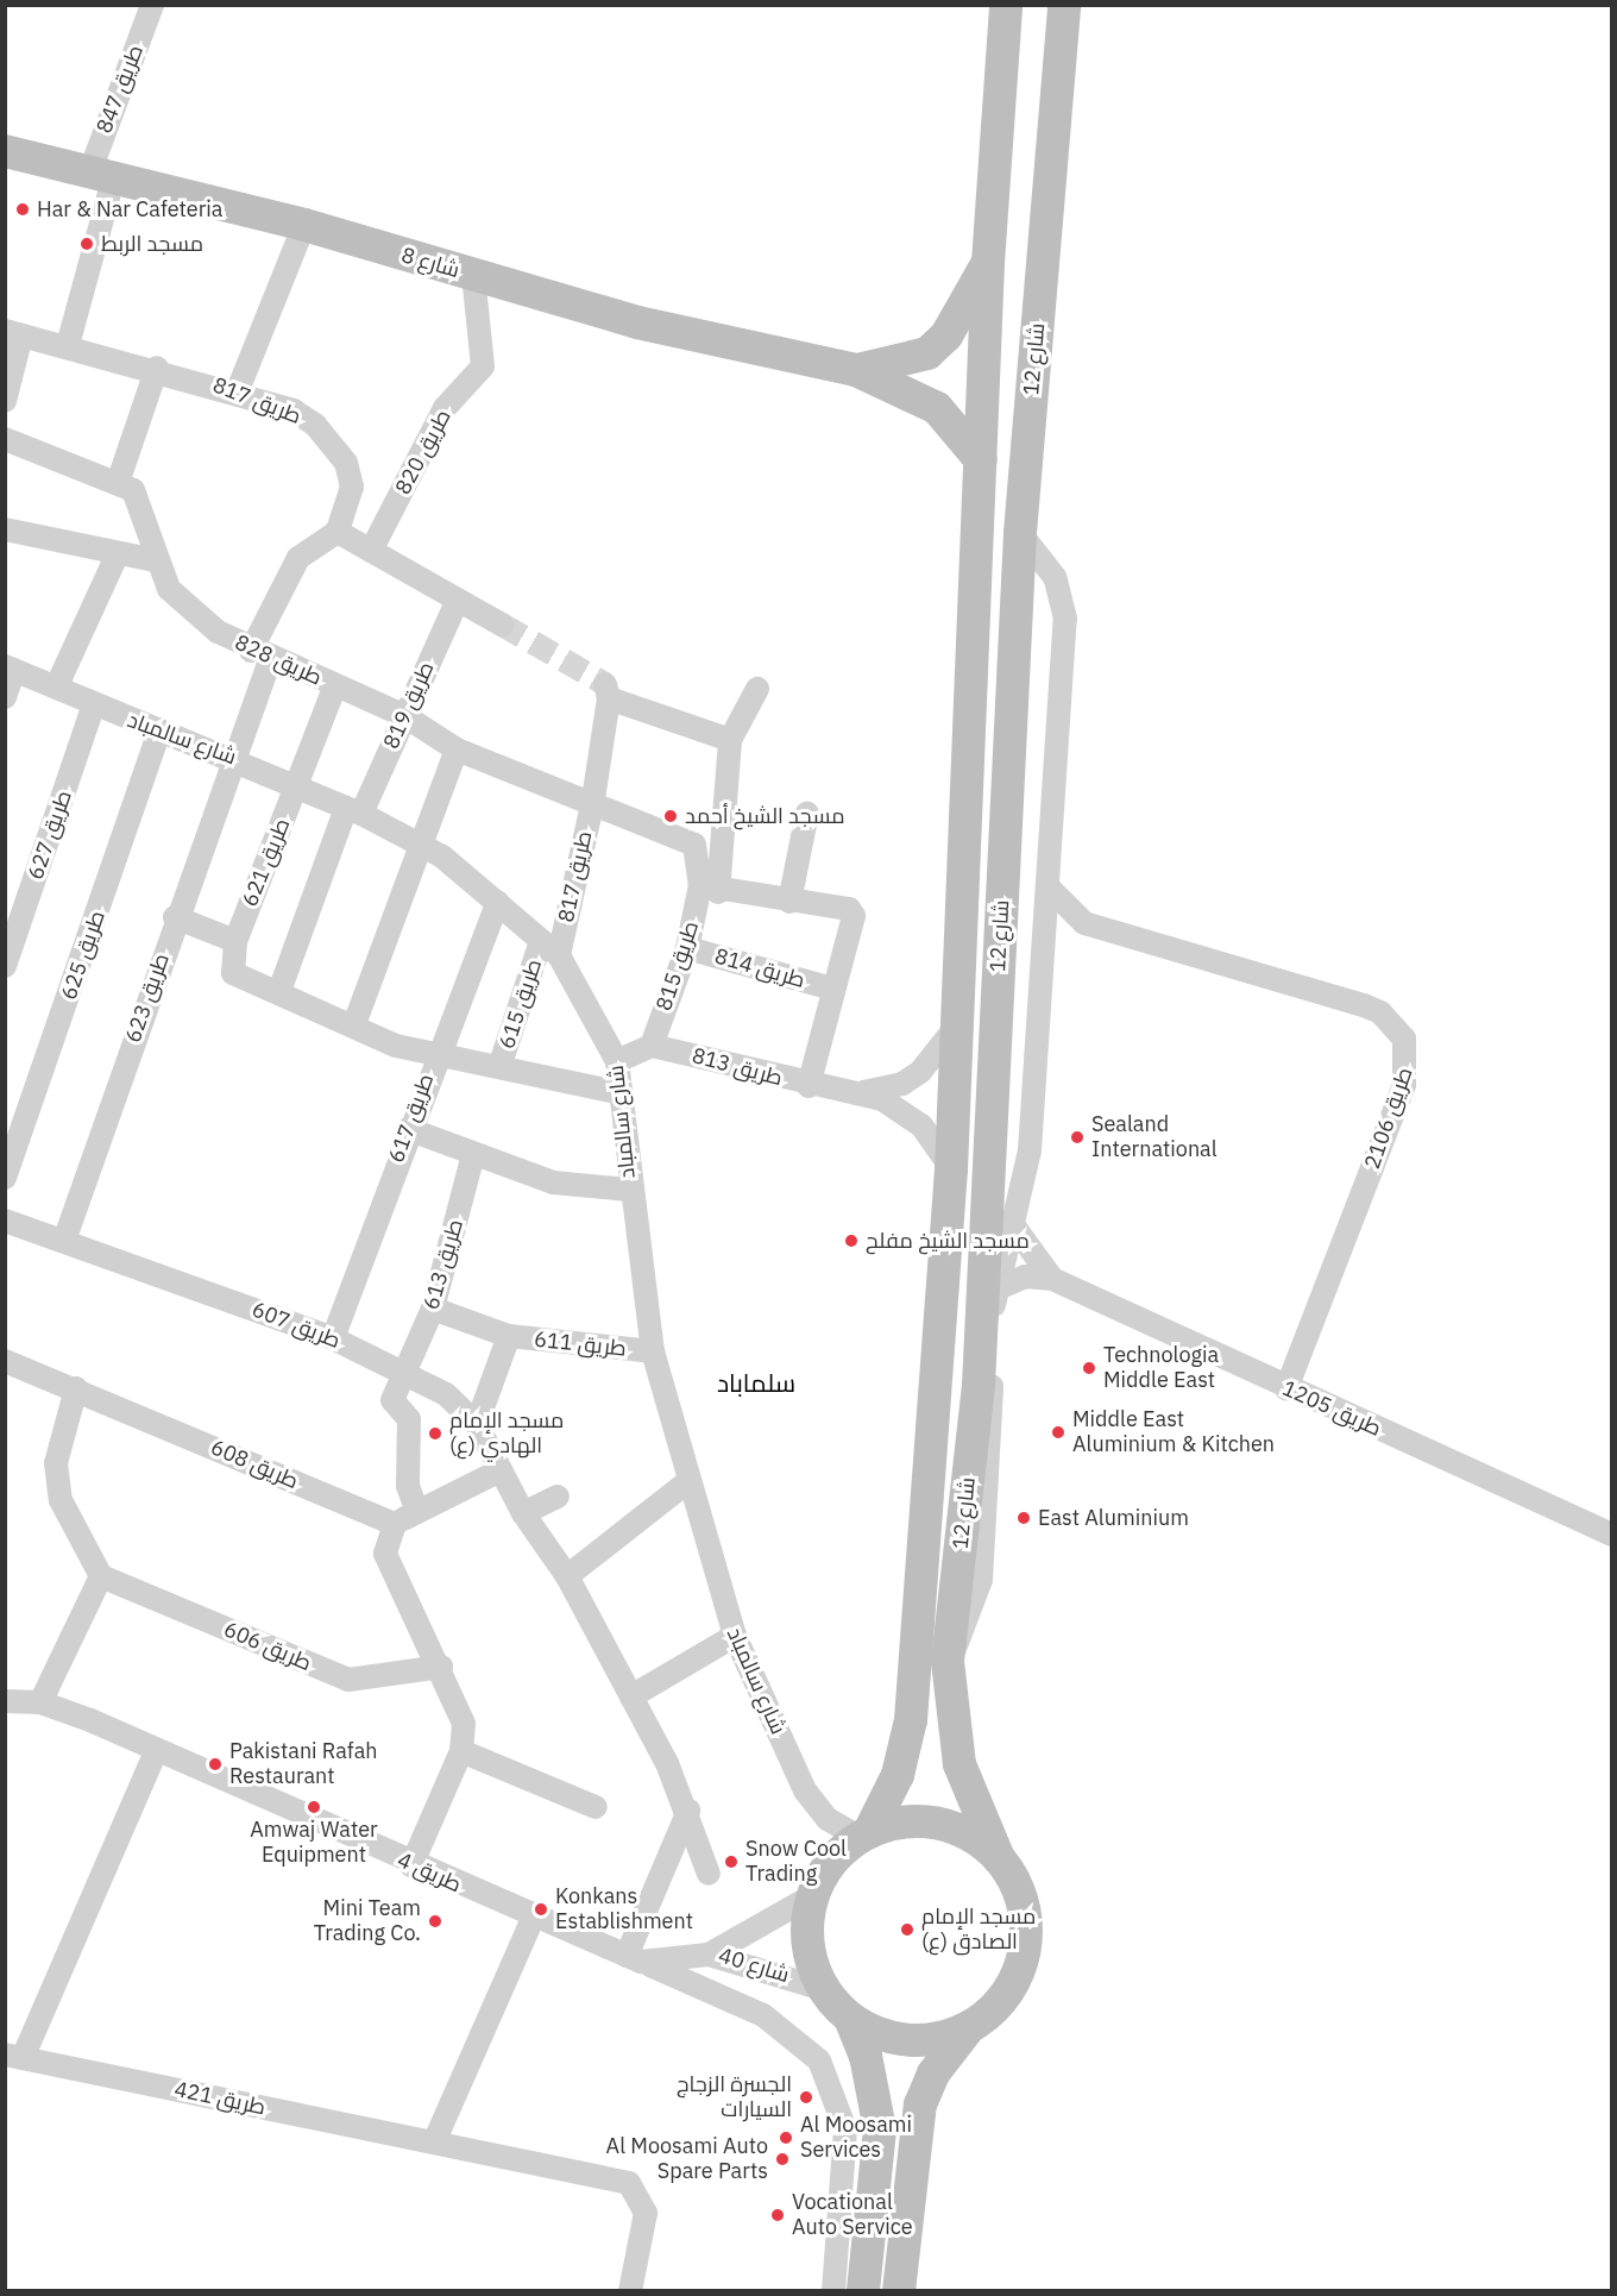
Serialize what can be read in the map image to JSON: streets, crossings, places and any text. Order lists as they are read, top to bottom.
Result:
{
  "streets": {
    "street": [
      "طريق 847",
      "شارع 8",
      "شارع 12",
      "طريق 817",
      "طريق 820",
      "طريق 828",
      "طريق 819",
      "شارع سالمباد",
      "طريق 627",
      "طريق 621",
      "طريق 625",
      "طريق 815",
      "طريق 814",
      "طريق 623",
      "طريق 615",
      "طريق 813",
      "طريق 617",
      "طريق 2106",
      "طريق 613",
      "طريق 607",
      "طريق 611",
      "طريق 1205",
      "طريق 608",
      "طريق 606",
      "طريق 4",
      "شارع 40",
      "طريق 421"
    ]
  },
  "crossings": [
    ["طريق 847", "شارع 8"],
    ["طريق 847", "طريق 817"],
    ["شارع 8", "شارع 12"],
    ["شارع 8", "طريق 820"],
    ["شارع 12", "شارع سالمباد"],
    ["شارع 12", "طريق 813"],
    ["شارع 12", "شارع 40"],
    ["طريق 817", "طريق 828"],
    ["طريق 817", "شارع سالمباد"],
    ["طريق 817", "طريق 815"],
    ["طريق 817", "طريق 615"],
    ["طريق 828", "طريق 819"],
    ["طريق 828", "طريق 815"],
    ["طريق 819", "شارع سالمباد"],
    ["طريق 819", "طريق 615"],
    ["شارع سالمباد", "طريق 627"],
    ["شارع سالمباد", "طريق 621"],
    ["شارع سالمباد", "طريق 625"],
    ["شارع سالمباد", "طريق 623"],
    ["شارع سالمباد", "طريق 615"],
    ["شارع سالمباد", "طريق 617"],
    ["شارع سالمباد", "طريق 611"],
    ["شارع سالمباد", "شارع 40"],
    ["طريق 621", "طريق 615"],
    ["طريق 815", "طريق 814"],
    ["طريق 815", "طريق 813"],
    ["طريق 623", "طريق 607"],
    ["طريق 615", "طريق 617"],
    ["طريق 617", "طريق 607"],
    ["طريق 2106", "طريق 1205"],
    ["طريق 613", "طريق 607"],
    ["طريق 613", "طريق 611"],
    ["طريق 607", "طريق 611"],
    ["طريق 4", "شارع 40"]
  ],
  "districts": ["سلماباد"],
  "places": [
    "Har & Nar Cafeteria",
    "مسجد الربط",
    "مسجد الشيخ أحمد",
    "Sealand International",
    "مسجد الشيخ مفلح",
    "Technologia Middle East",
    "Middle East Aluminium & Kitchen",
    "مسجد الإمام الهادي (ع)",
    "East Aluminium",
    "Pakistani Rafah Restaurant",
    "Amwaj Water Equipment",
    "Snow Cool Trading",
    "Konkans Establishment",
    "Mini Team Trading Co.",
    "مسجد الإمام الصادق (ع)",
    "الجسرة الزجاج السيارات",
    "Al Moosami Services",
    "Al Moosami Auto Spare Parts",
    "Vocational Auto Service"
  ]
}
